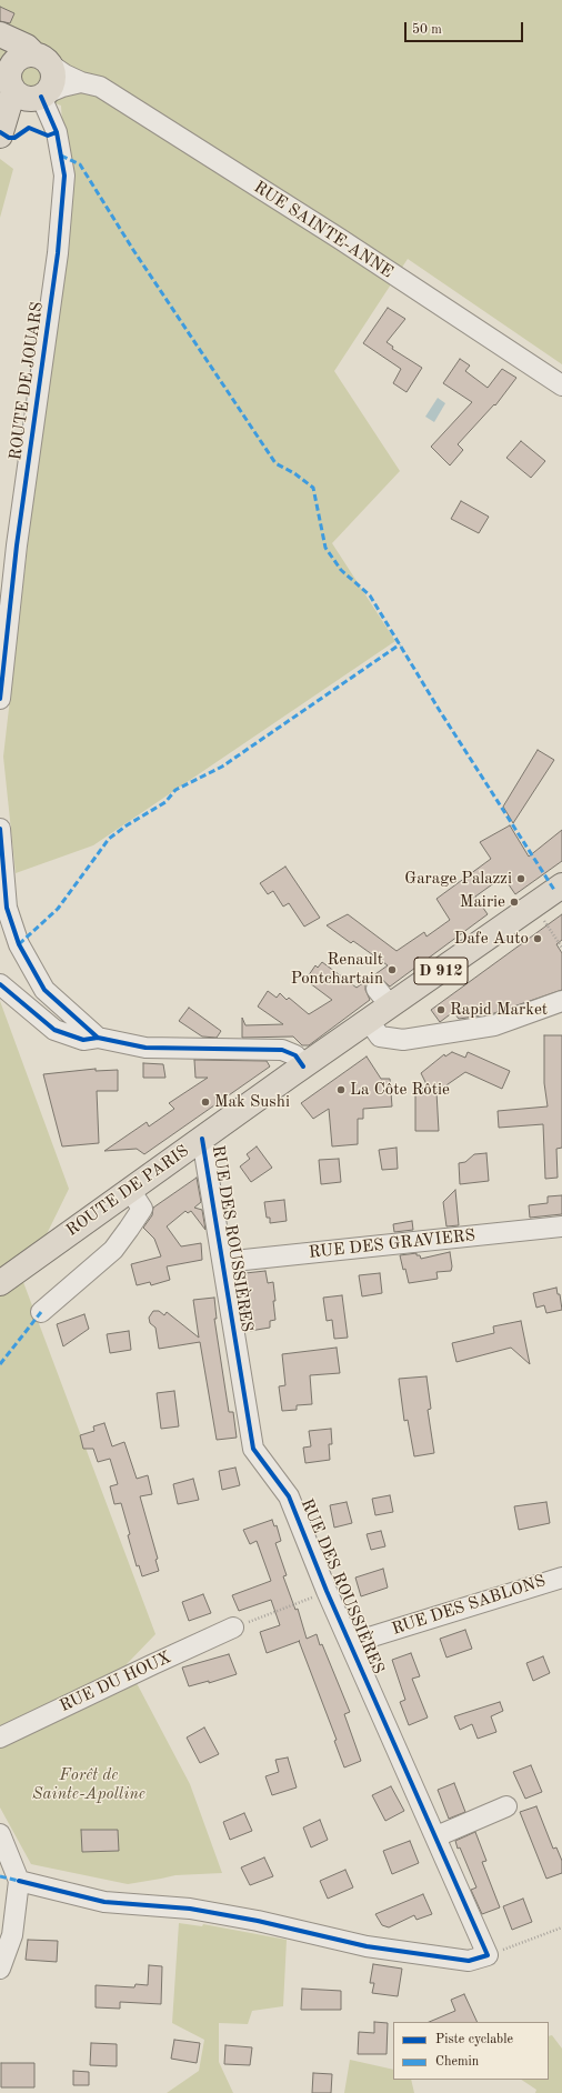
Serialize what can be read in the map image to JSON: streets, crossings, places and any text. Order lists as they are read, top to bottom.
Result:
{
  "streets": {
    "main road": ["D 912", "ROUTE DE PARIS"],
    "street": [
      "RUE SAINTE-ANNE",
      "ROUTE DE JOUARS",
      "RUE DES ROUSSIÈRES",
      "RUE DES GRAVIERS",
      "RUE DES SABLONS",
      "RUE DU HOUX"
    ]
  },
  "crossings": [
    ["RUE SAINTE-ANNE", "ROUTE DE JOUARS"],
    ["ROUTE DE PARIS", "RUE DES ROUSSIÈRES"],
    ["RUE DES ROUSSIÈRES", "RUE DES GRAVIERS"],
    ["RUE DES ROUSSIÈRES", "RUE DES SABLONS"]
  ],
  "parks": ["Forêt de Sainte-Apolline"],
  "places": [
    "Garage Palazzi",
    "Mairie",
    "Dafe Auto",
    "Renault Pontchartain",
    "Rapid Market",
    "La Côte Rôtie",
    "Mak Sushi"
  ],
  "legend": ["Piste cyclable", "Chemin"],
  "scale_bar": "50 m"
}
